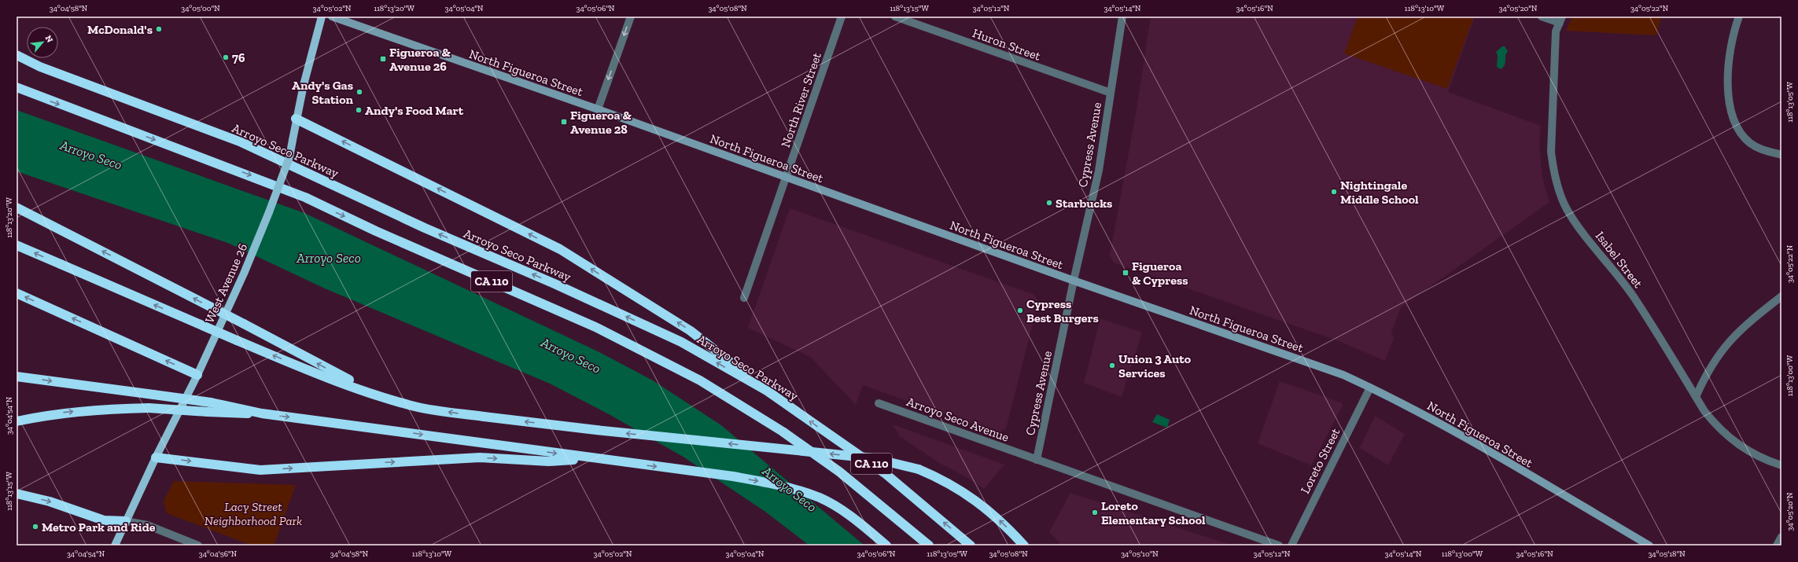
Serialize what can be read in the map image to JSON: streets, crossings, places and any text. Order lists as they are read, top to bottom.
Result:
{
  "streets": {
    "highway": ["Arroyo Seco Parkway", "CA 110"],
    "main road": ["North Figueroa Street", "West Avenue 26"],
    "street": [
      "Huron Street",
      "North River Street",
      "Cypress Avenue",
      "Isabel Street",
      "Arroyo Seco Avenue",
      "Loreto Street"
    ]
  },
  "crossings": [
    ["Huron Street", "Cypress Avenue"],
    ["North Figueroa Street", "North River Street"],
    ["North Figueroa Street", "Cypress Avenue"],
    ["North Figueroa Street", "Loreto Street"],
    ["Cypress Avenue", "Arroyo Seco Avenue"]
  ],
  "water": ["Arroyo Seco"],
  "parks": ["Lacy Street Neighborhood Park"],
  "places": {
    "other": [
      "McDonald's",
      "76",
      "Andy's Gas Station",
      "Andy's Food Mart",
      "Nightingale Middle School",
      "Starbucks",
      "Cypress Best Burgers",
      "Union 3 Auto Services",
      "Loreto Elementary School",
      "Metro Park and Ride"
    ],
    "transit": ["Figueroa & Avenue 26", "Figueroa & Avenue 28", "Figueroa & Cypress"]
  },
  "north": "top right",
  "coordinates": [
    "34°04'58\"N",
    "34°05'00\"N",
    "34°05'02\"N",
    "118°13'20\"W",
    "34°05'04\"N",
    "34°05'06\"N",
    "34°05'08\"N",
    "118°13'15\"W",
    "34°05'12\"N",
    "34°05'14\"N",
    "34°05'16\"N",
    "118°13'10\"W",
    "34°05'20\"N",
    "34°05'22\"N",
    "118°13'05\"W",
    "118°13'00\"W",
    "34°04'54\"N",
    "34°04'56\"N",
    "34°05'10\"N",
    "34°05'18\"N"
  ]
}
